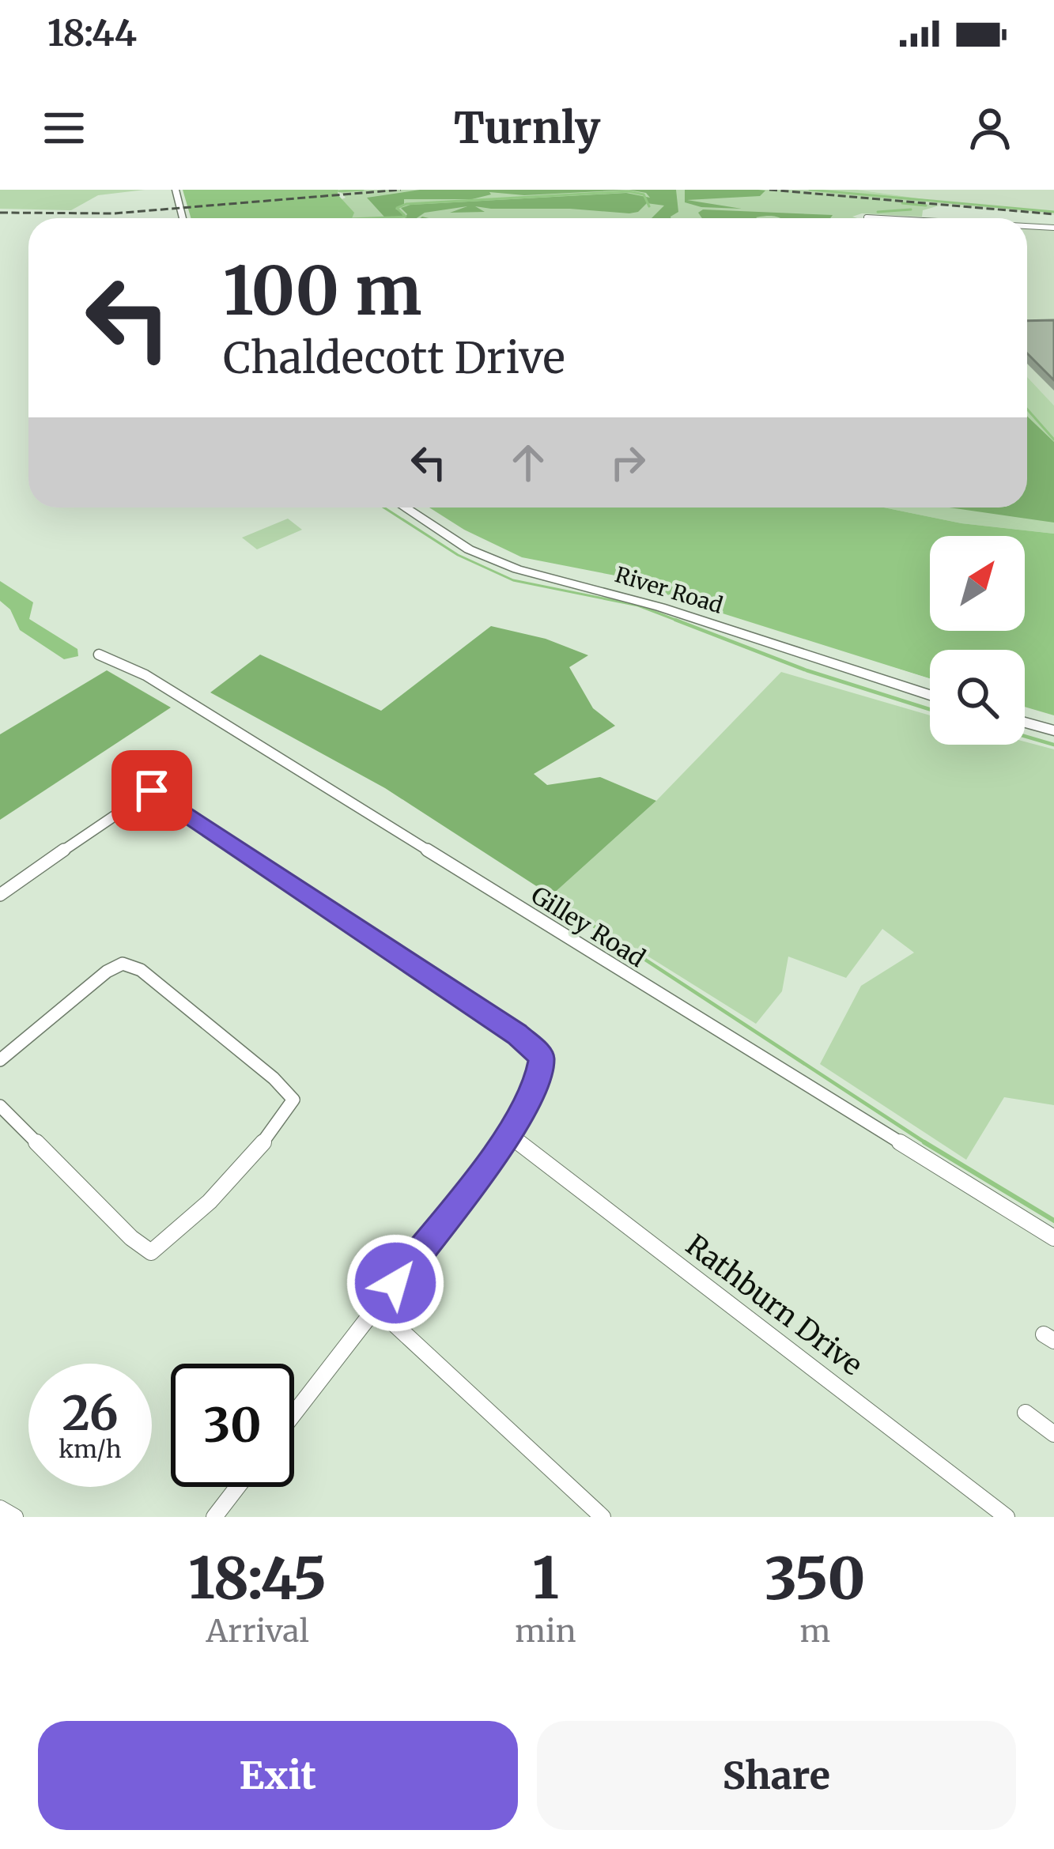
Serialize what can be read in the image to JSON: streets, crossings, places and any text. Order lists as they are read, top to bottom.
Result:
{
  "streets": {
    "street": ["River Road", "Gilley Road", "Rathburn Drive"]
  },
  "north": "top right",
  "page": {
    "status": "18:44",
    "header": "Turnly",
    "turn": ["100 m", "Chaldecott Drive"],
    "speed": "26 km/h",
    "limit": "30",
    "eta": [
      "18:45",
      "Arrival",
      "1",
      "min",
      "350",
      "m"
    ],
    "buttons": ["Exit", "Share"]
  }
}
